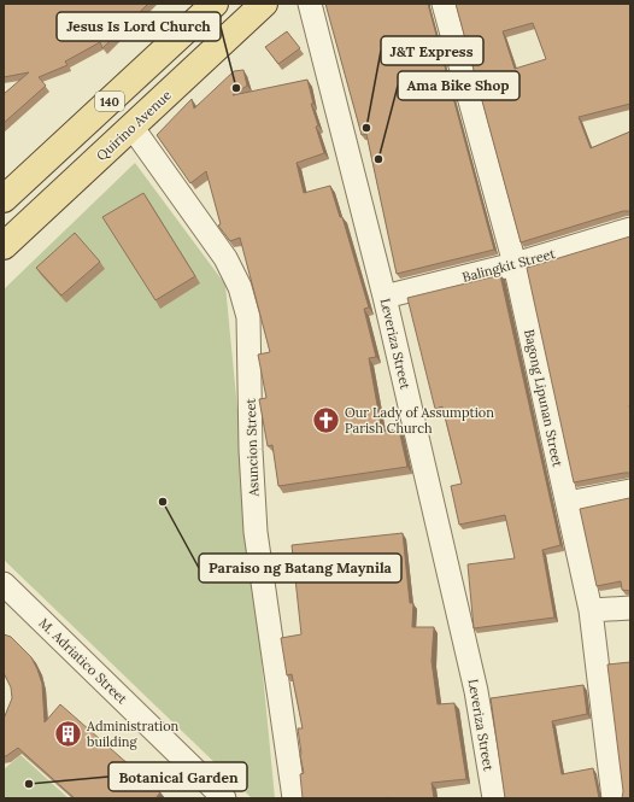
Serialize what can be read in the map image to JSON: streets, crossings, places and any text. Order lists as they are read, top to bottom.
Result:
{
  "streets": {
    "main road": ["140", "Quirino Avenue"],
    "street": [
      "Balingkit Street",
      "Leveriza Street",
      "Bagong Lipunan Street",
      "Asuncion Street",
      "M. Adriatico Street"
    ]
  },
  "crossings": [
    ["Quirino Avenue", "Asuncion Street"],
    ["Balingkit Street", "Leveriza Street"],
    ["Balingkit Street", "Bagong Lipunan Street"]
  ],
  "places": {
    "other": [
      "Jesus Is Lord Church",
      "J&T Express",
      "Ama Bike Shop",
      "Paraiso ng Batang Maynila",
      "Botanical Garden"
    ],
    "church": ["Our Lady of Assumption Parish Church"],
    "building": ["Administration building"]
  }
}
